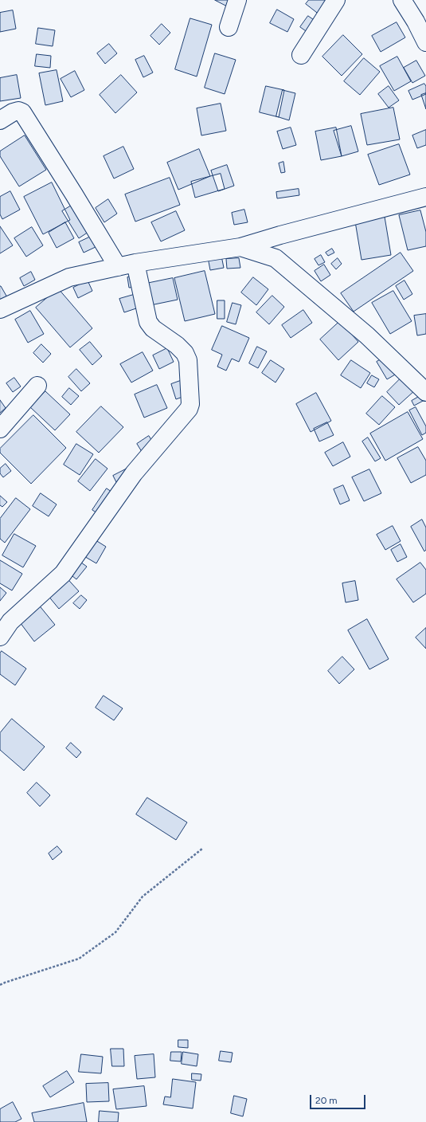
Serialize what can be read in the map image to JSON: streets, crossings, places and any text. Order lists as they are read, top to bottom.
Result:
{
  "scale_bar": "20 m"
}
